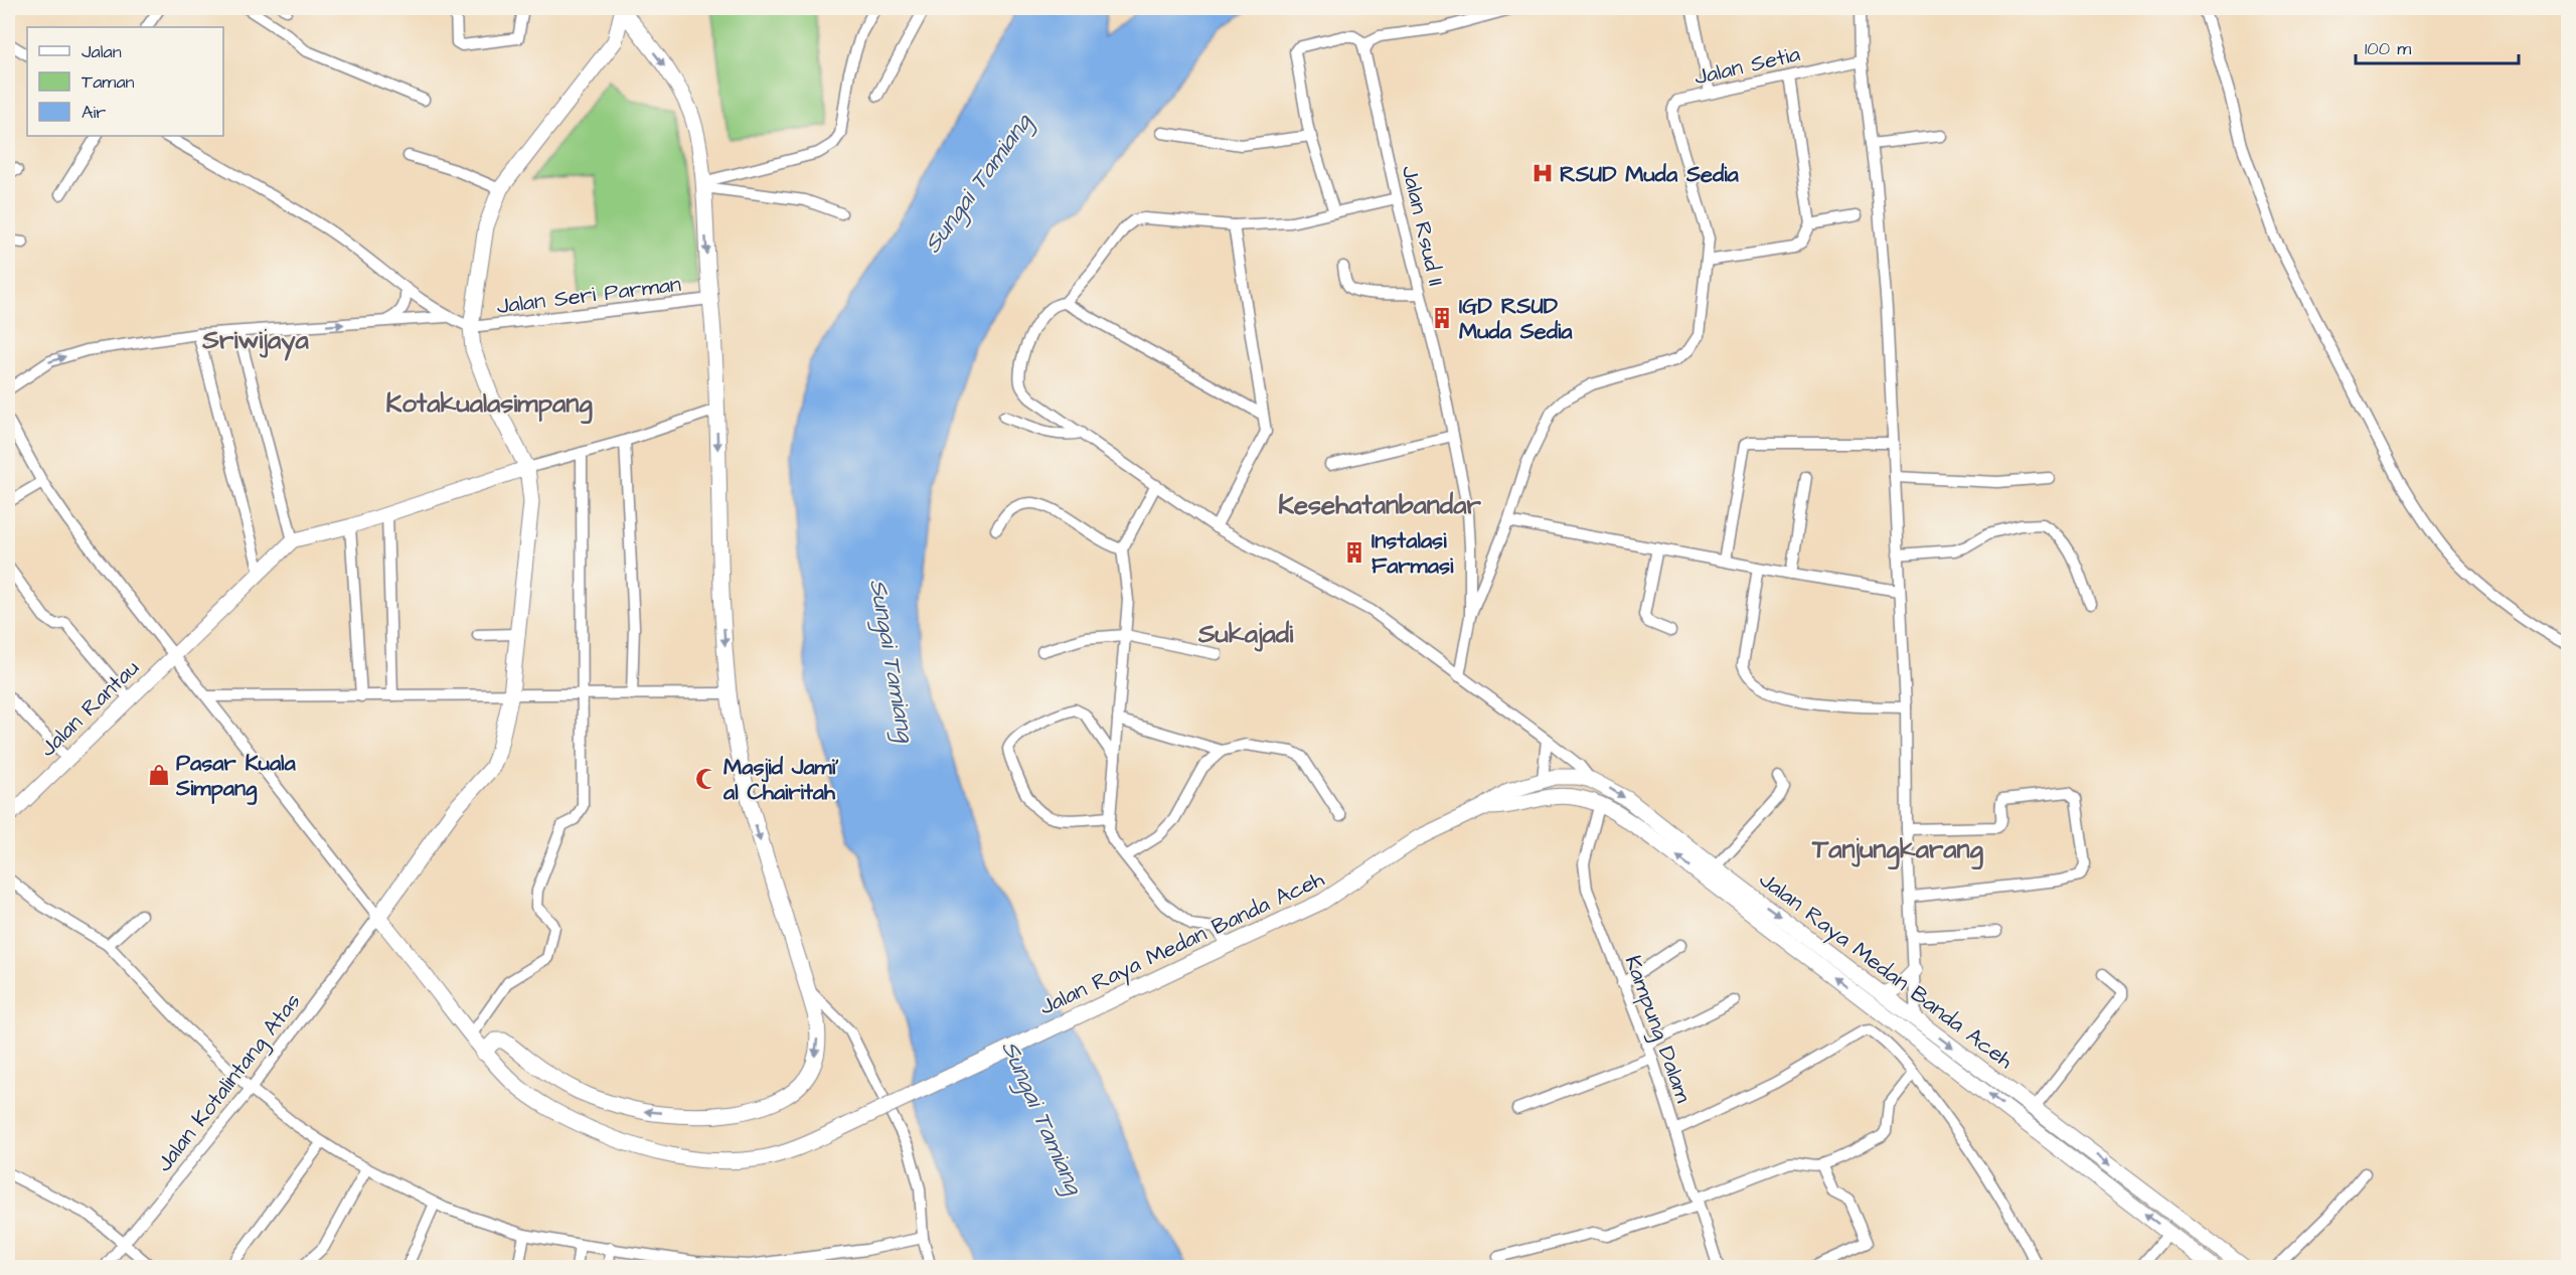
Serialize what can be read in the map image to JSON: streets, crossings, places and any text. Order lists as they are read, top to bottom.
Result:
{
  "streets": {
    "highway": ["Jalan Raya Medan Banda Aceh"],
    "main road": ["Jalan Rantau"],
    "street": [
      "Jalan Setia",
      "Jalan Rsud II",
      "Jalan Seri Parman",
      "Kampung Dalam",
      "Jalan Kotalintang Atas"
    ]
  },
  "crossings": [
    ["Jalan Setia", "Jalan Rsud II"],
    ["Jalan Raya Medan Banda Aceh", "Kampung Dalam"],
    ["Jalan Raya Medan Banda Aceh", "Jalan Kotalintang Atas"]
  ],
  "districts": [
    "Sriwijaya",
    "Kotakualasimpang",
    "Kesehatanbandar",
    "Sukajadi",
    "Tanjungkarang"
  ],
  "water": ["Sungai Tamiang"],
  "places": {
    "hospital": ["RSUD Muda Sedia"],
    "building": ["IGD RSUD Muda Sedia", "Instalasi Farmasi"],
    "shop": ["Pasar Kuala Simpang"],
    "mosque": ["Masjid Jami' al Chairitah"]
  },
  "legend": ["Jalan", "Taman", "Air"],
  "scale_bar": "100 m"
}
